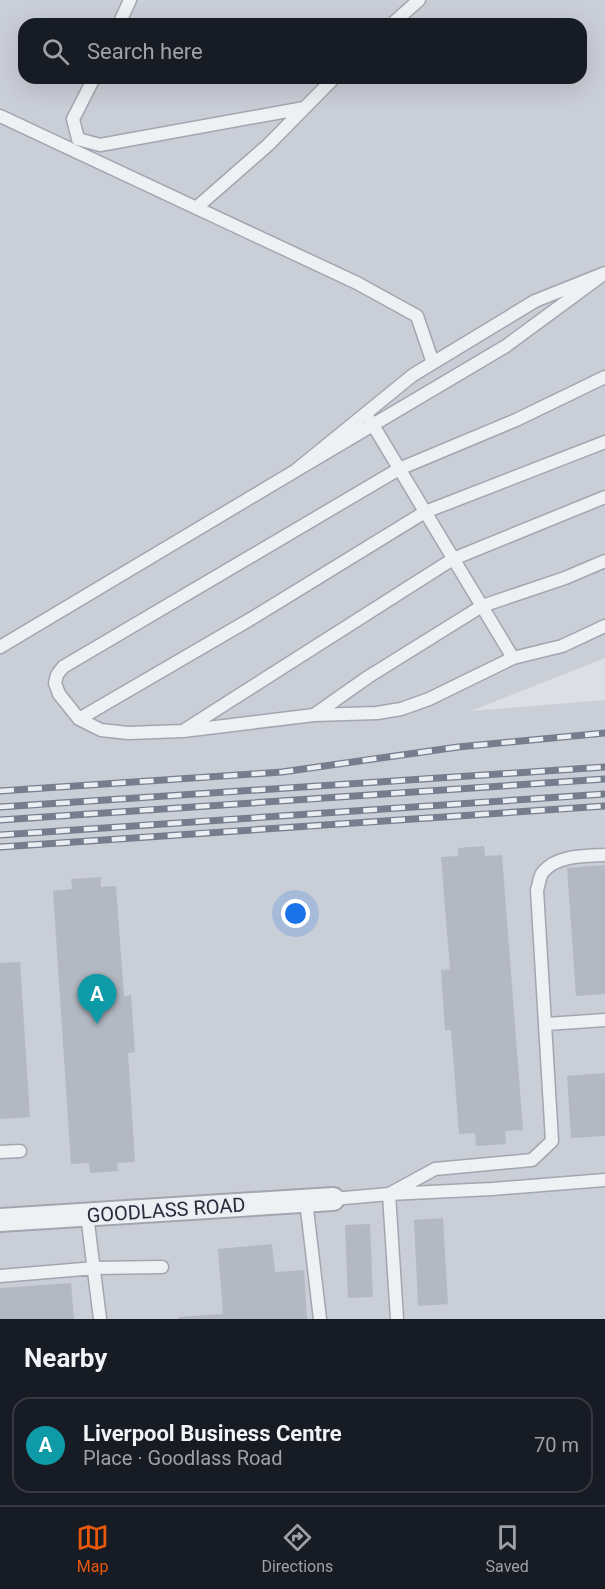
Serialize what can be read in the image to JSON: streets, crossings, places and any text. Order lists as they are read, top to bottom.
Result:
{
  "streets": {
    "street": ["GOODLASS ROAD"]
  },
  "page": {
    "search": "Search here",
    "pins": "A",
    "heading": "Nearby",
    "list": [
      {
        "mark": "A",
        "name": "Liverpool Business Centre",
        "note": "Place · Goodlass Road",
        "value": "70 m"
      }
    ],
    "nav": ["Map", "Directions", "Saved"]
  }
}
